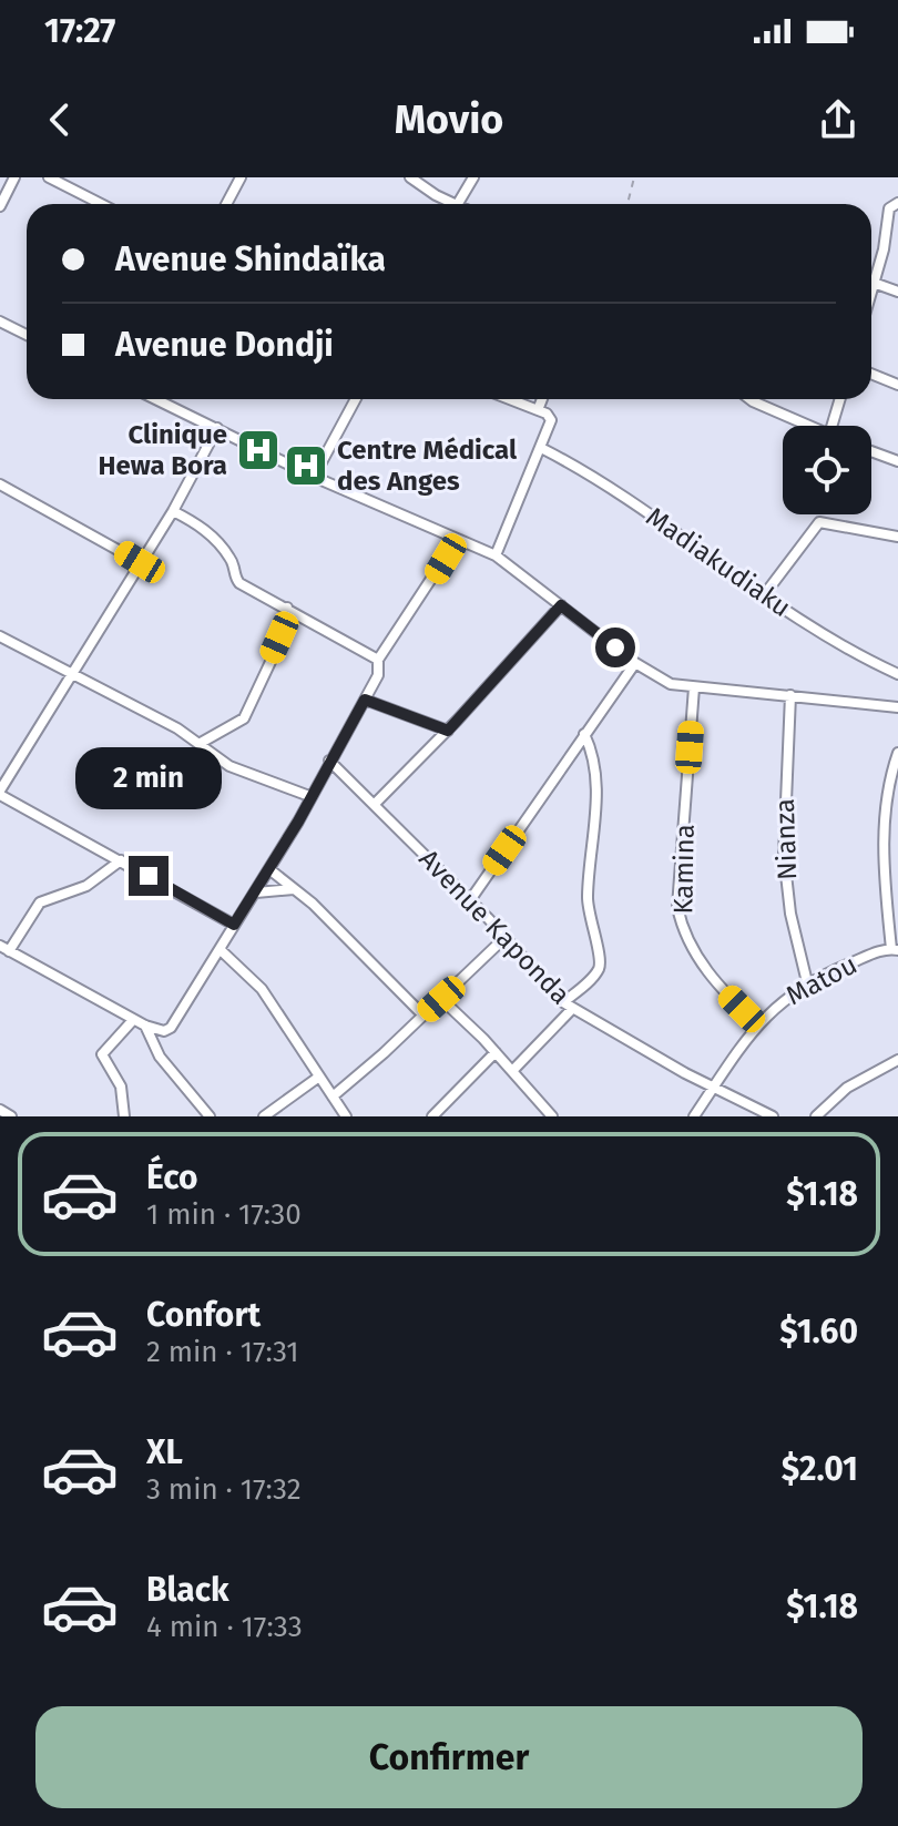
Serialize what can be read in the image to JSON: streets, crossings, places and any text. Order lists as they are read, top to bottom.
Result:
{
  "streets": {
    "street": [
      "Madiakudiaku",
      "Nianza",
      "Kamina",
      "Avenue Kaponda",
      "Matou"
    ]
  },
  "crossings": [
    ["Nianza", "Matou"],
    ["Kamina", "Matou"],
    ["Avenue Kaponda", "Matou"]
  ],
  "places": {
    "hospital": ["Clinique Hewa Bora", "Centre Médical des Anges"]
  },
  "page": {
    "status": "17:27",
    "header": "Movio",
    "banner": ["Avenue Shindaïka", "Avenue Dondji"],
    "bubble": "2 min",
    "list": [
      {
        "name": "Éco",
        "note": "1 min · 17:30",
        "value": "$1.18"
      },
      {
        "name": "Confort",
        "note": "2 min · 17:31",
        "value": "$1.60"
      },
      {
        "name": "XL",
        "note": "3 min · 17:32",
        "value": "$2.01"
      },
      {
        "name": "Black",
        "note": "4 min · 17:33",
        "value": "$1.18"
      }
    ],
    "buttons": "Confirmer"
  }
}
